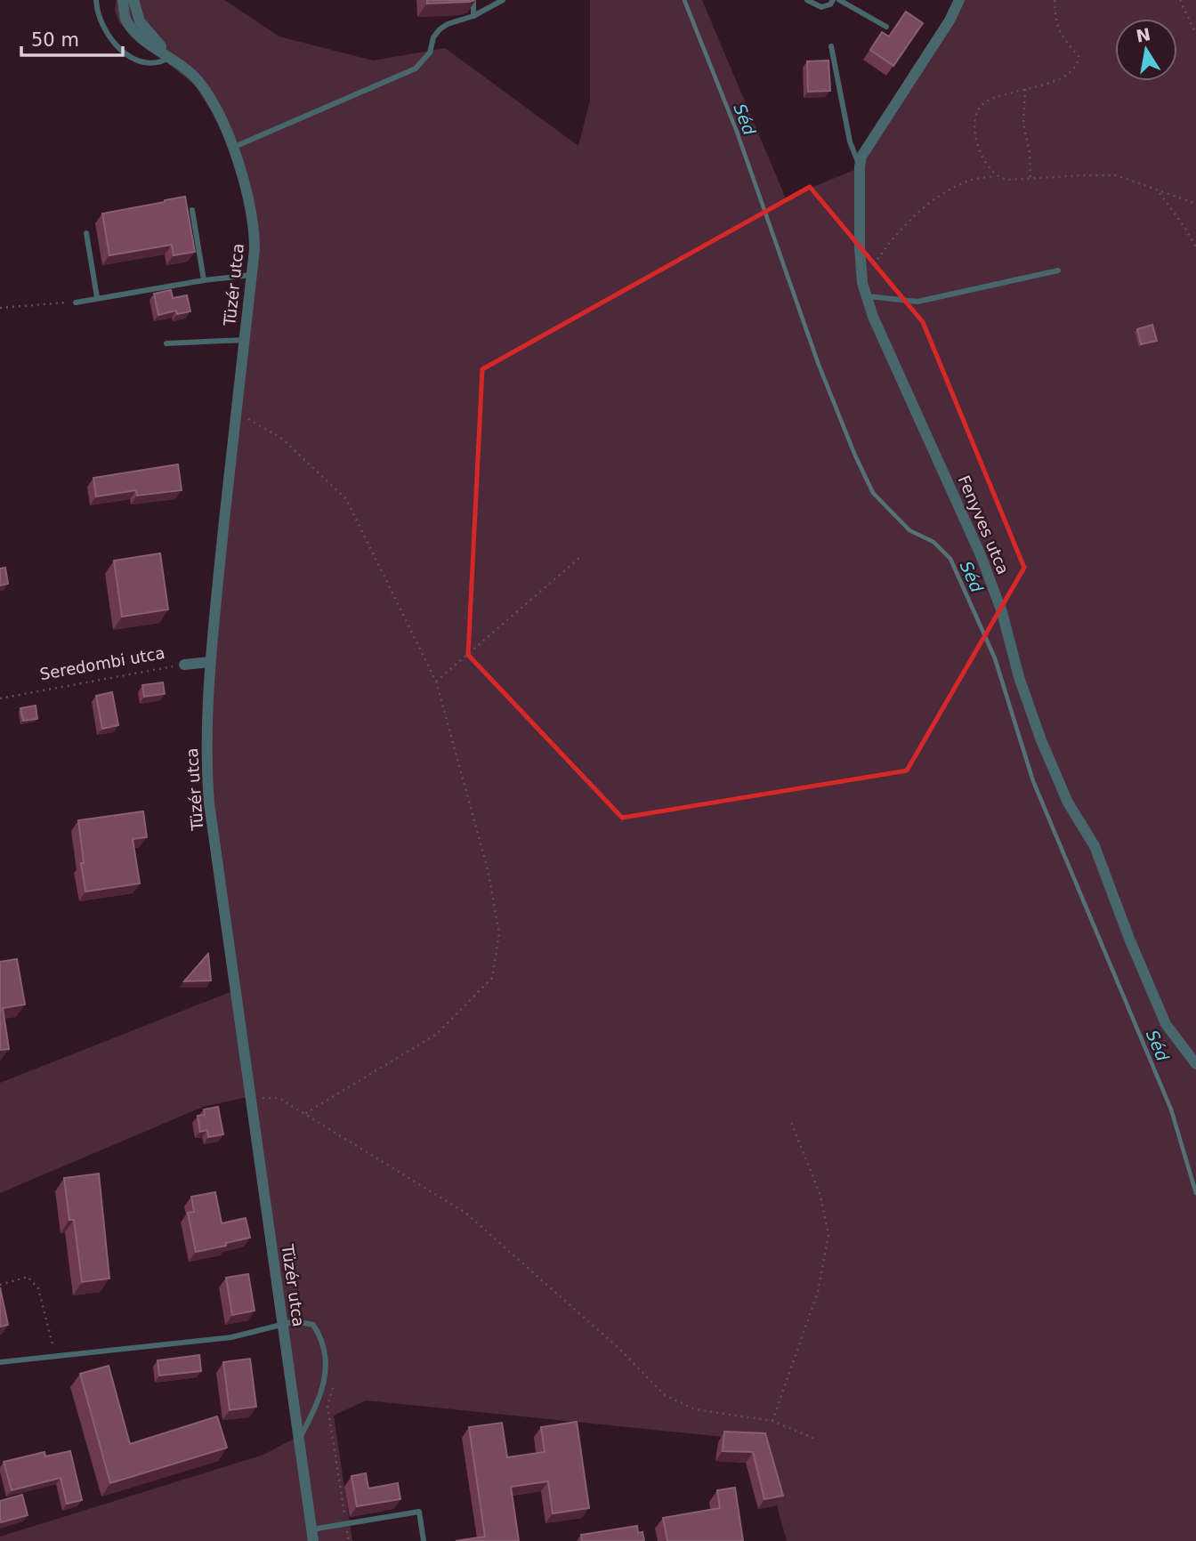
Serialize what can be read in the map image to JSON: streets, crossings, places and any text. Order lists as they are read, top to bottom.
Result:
{
  "streets": {
    "street": ["Tüzér utca", "Fenyves utca", "Seredombi utca"]
  },
  "crossings": [
    ["Tüzér utca", "Seredombi utca"]
  ],
  "water": ["Séd"],
  "scale_bar": "50 m",
  "north": "top"
}
